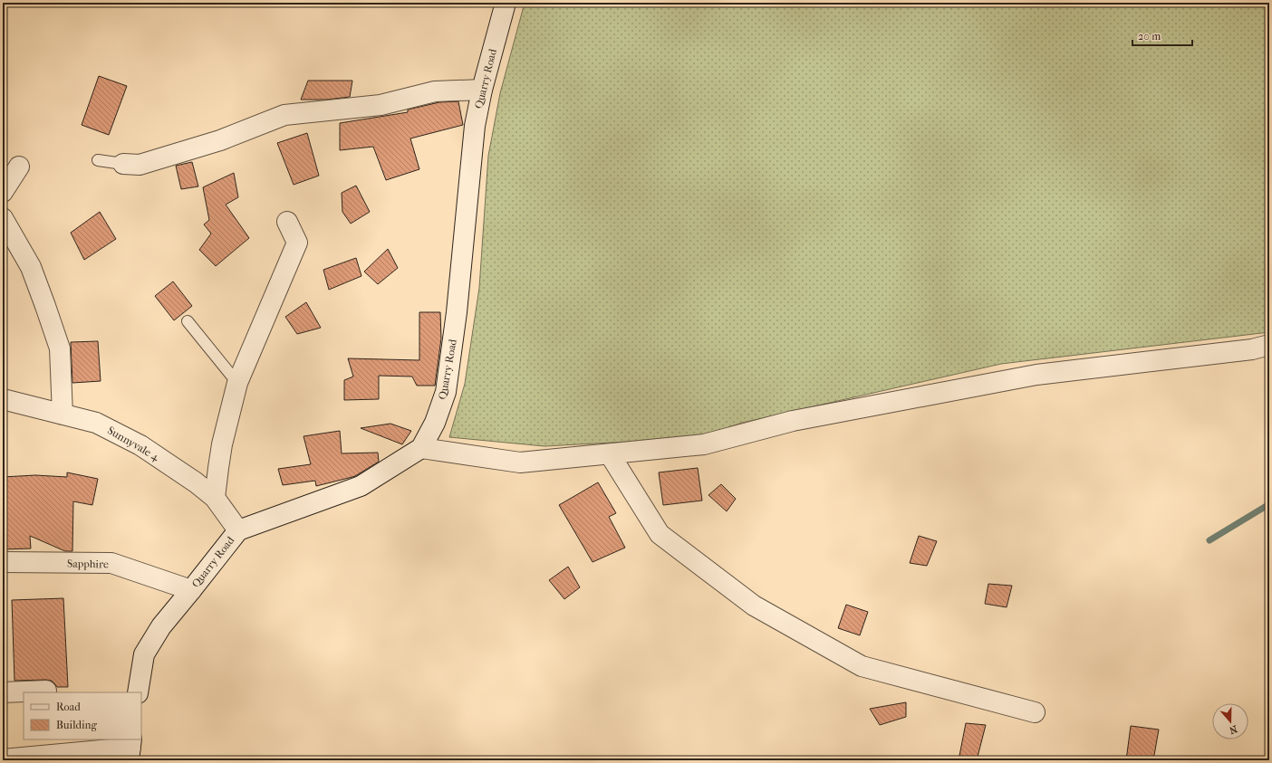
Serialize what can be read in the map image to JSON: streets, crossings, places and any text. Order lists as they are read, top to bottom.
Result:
{
  "streets": {
    "street": ["Quarry Road", "Sunnyvale 4", "Sapphire"]
  },
  "crossings": [
    ["Quarry Road", "Sunnyvale 4"],
    ["Quarry Road", "Sapphire"]
  ],
  "legend": ["Road", "Building"],
  "scale_bar": "20 m",
  "north": "bottom"
}
